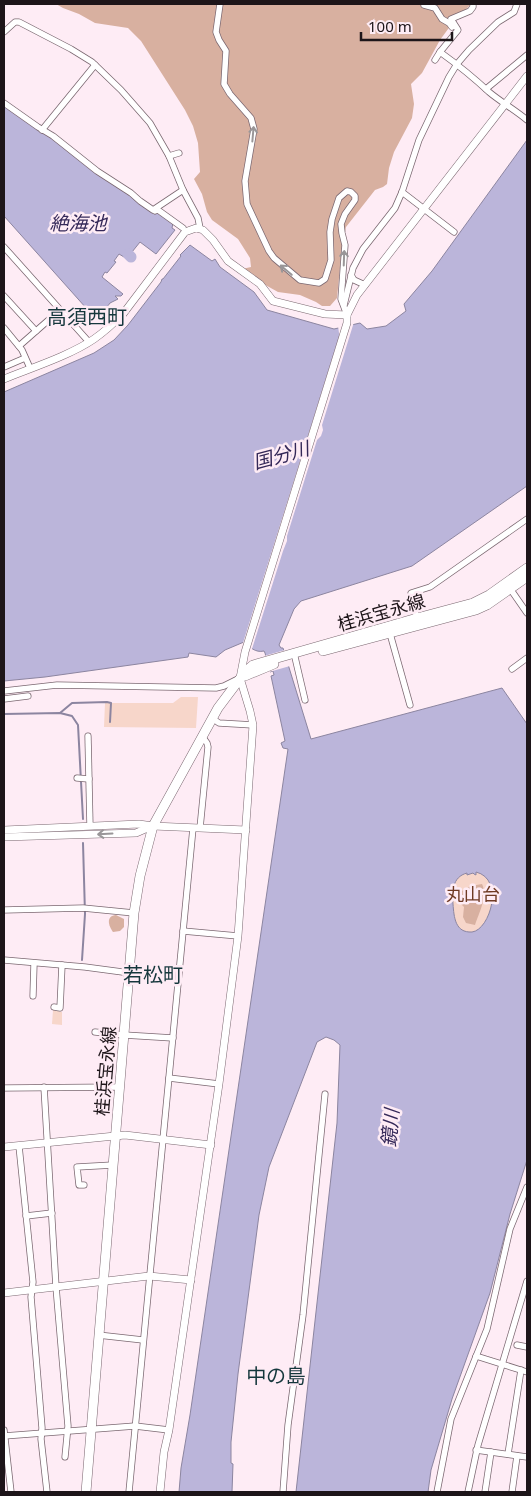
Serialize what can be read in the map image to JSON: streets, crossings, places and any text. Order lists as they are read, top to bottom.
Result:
{
  "streets": {
    "main road": ["桂浜宝永線"]
  },
  "districts": ["高須西町", "若松町", "中の島"],
  "water": ["絶海池", "国分川", "鏡川"],
  "parks": ["丸山台"],
  "scale_bar": "100 m"
}
